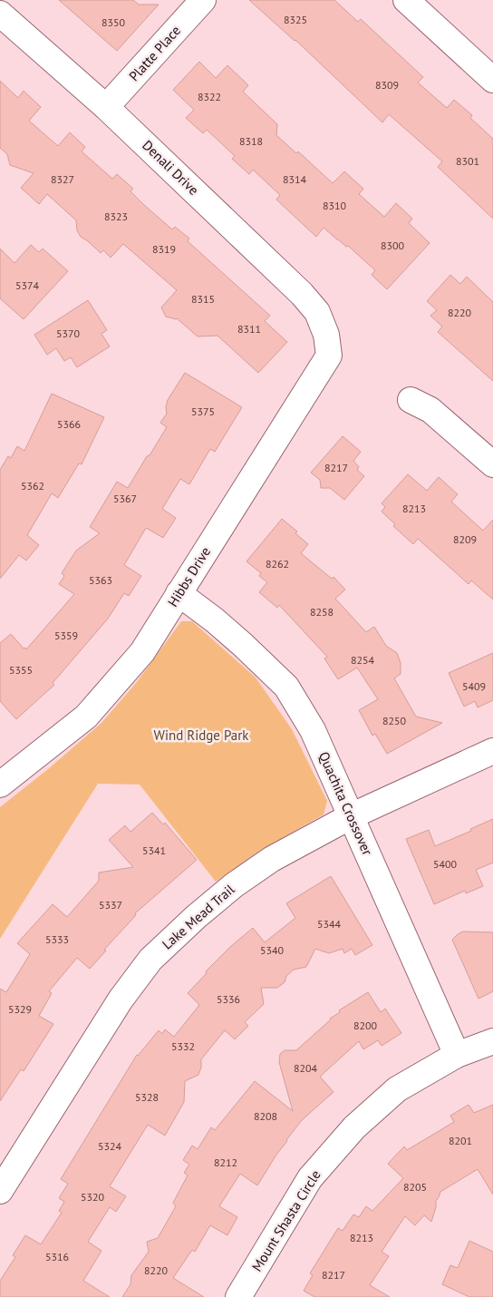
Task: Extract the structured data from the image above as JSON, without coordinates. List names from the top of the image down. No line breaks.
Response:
{"streets":{"street":["Platte Place","Denali Drive","Hibbs Drive","Quachita Crossover","Lake Mead Trail","Mount Shasta Circle"]},"crossings":[["Platte Place","Denali Drive"],["Denali Drive","Hibbs Drive"],["Hibbs Drive","Quachita Crossover"],["Quachita Crossover","Lake Mead Trail"],["Quachita Crossover","Mount Shasta Circle"]],"parks":["Wind Ridge Park"],"house_numbers":["8325","8350","8309","8322","8318","8301","8327","8314","8310","8323","8300","8319","5374","8315","8220","8311","5370","5375","5366","8217","5362","5367","8213","8209","8262","5363","8258","5359","8254","5355","5409","8250","5341","5400","5337","5344","5333","5340","5336","5329","8200","5332","8204","5328","8208","8201","5324","8212","8205","5320","8213","5316","8220","8217"]}
